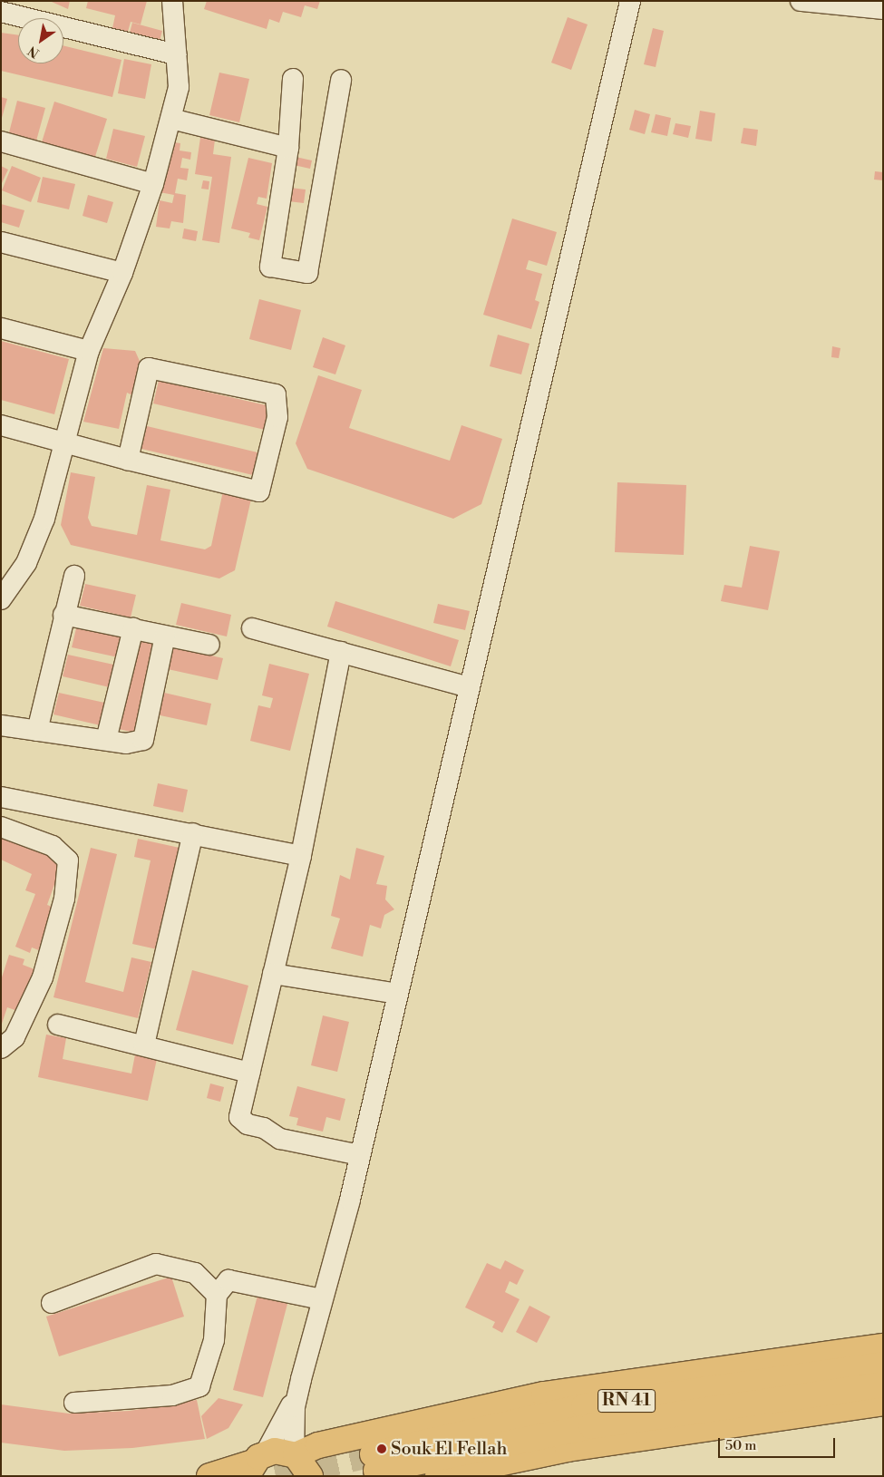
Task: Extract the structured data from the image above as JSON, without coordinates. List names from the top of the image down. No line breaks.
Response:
{"streets":{"main road":["RN 41"]},"places":["Souk El Fellah"],"scale_bar":"50 m","north":"bottom left"}
